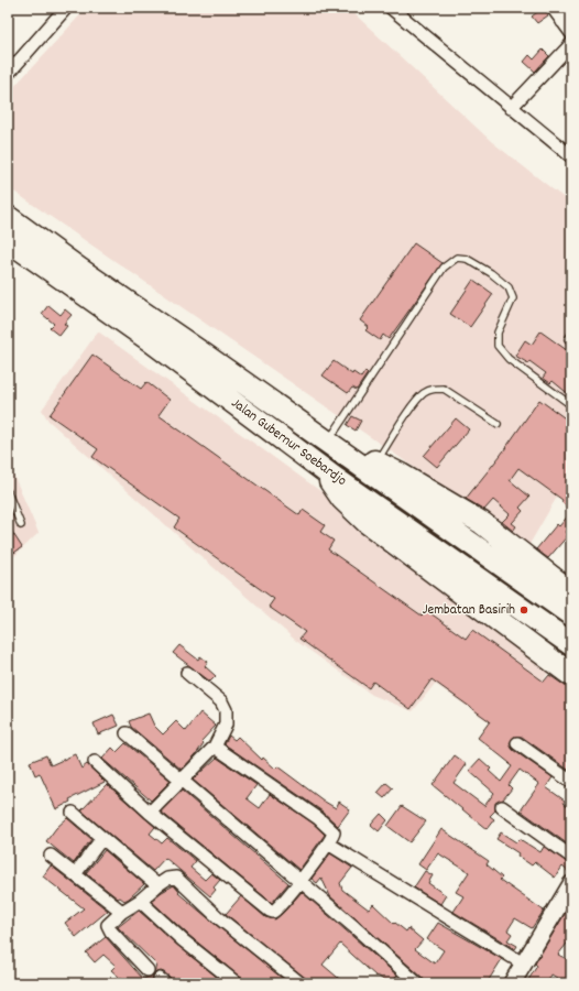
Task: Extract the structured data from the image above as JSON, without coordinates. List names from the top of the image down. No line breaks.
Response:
{"streets":{"highway":["Jalan Gubernur Soebardjo"]},"places":["Jembatan Basirih"]}
